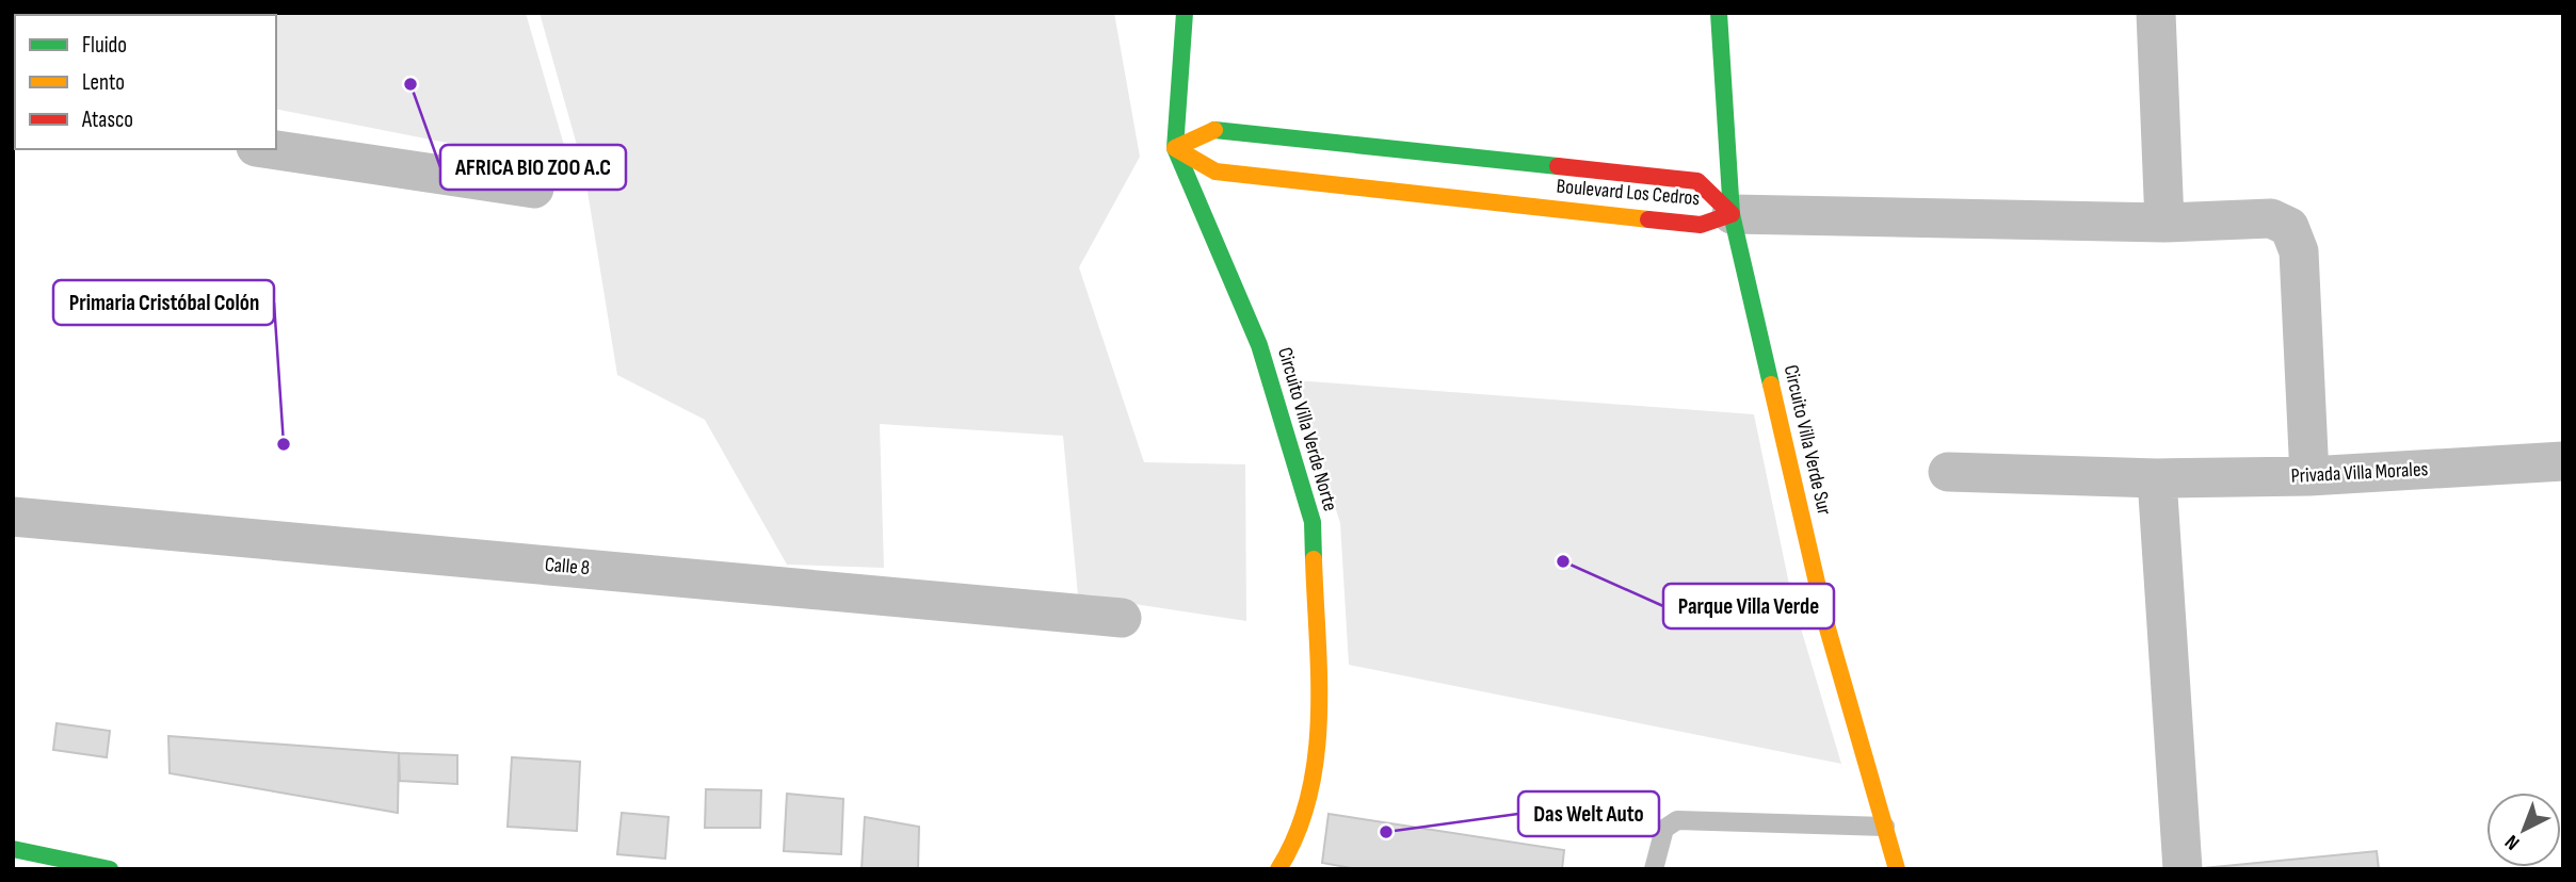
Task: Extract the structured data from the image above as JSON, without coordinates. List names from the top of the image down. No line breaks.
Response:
{"streets":{"street":["Boulevard Los Cedros","Circuito Villa Verde Norte","Circuito Villa Verde Sur","Privada Villa Morales","Calle 8"]},"crossings":[["Boulevard Los Cedros","Circuito Villa Verde Norte"],["Boulevard Los Cedros","Circuito Villa Verde Sur"]],"places":["AFRICA BIO ZOO A.C","Primaria Cristóbal Colón","Parque Villa Verde","Das Welt Auto"],"legend":["Fluido","Lento","Atasco"],"north":"bottom left"}
